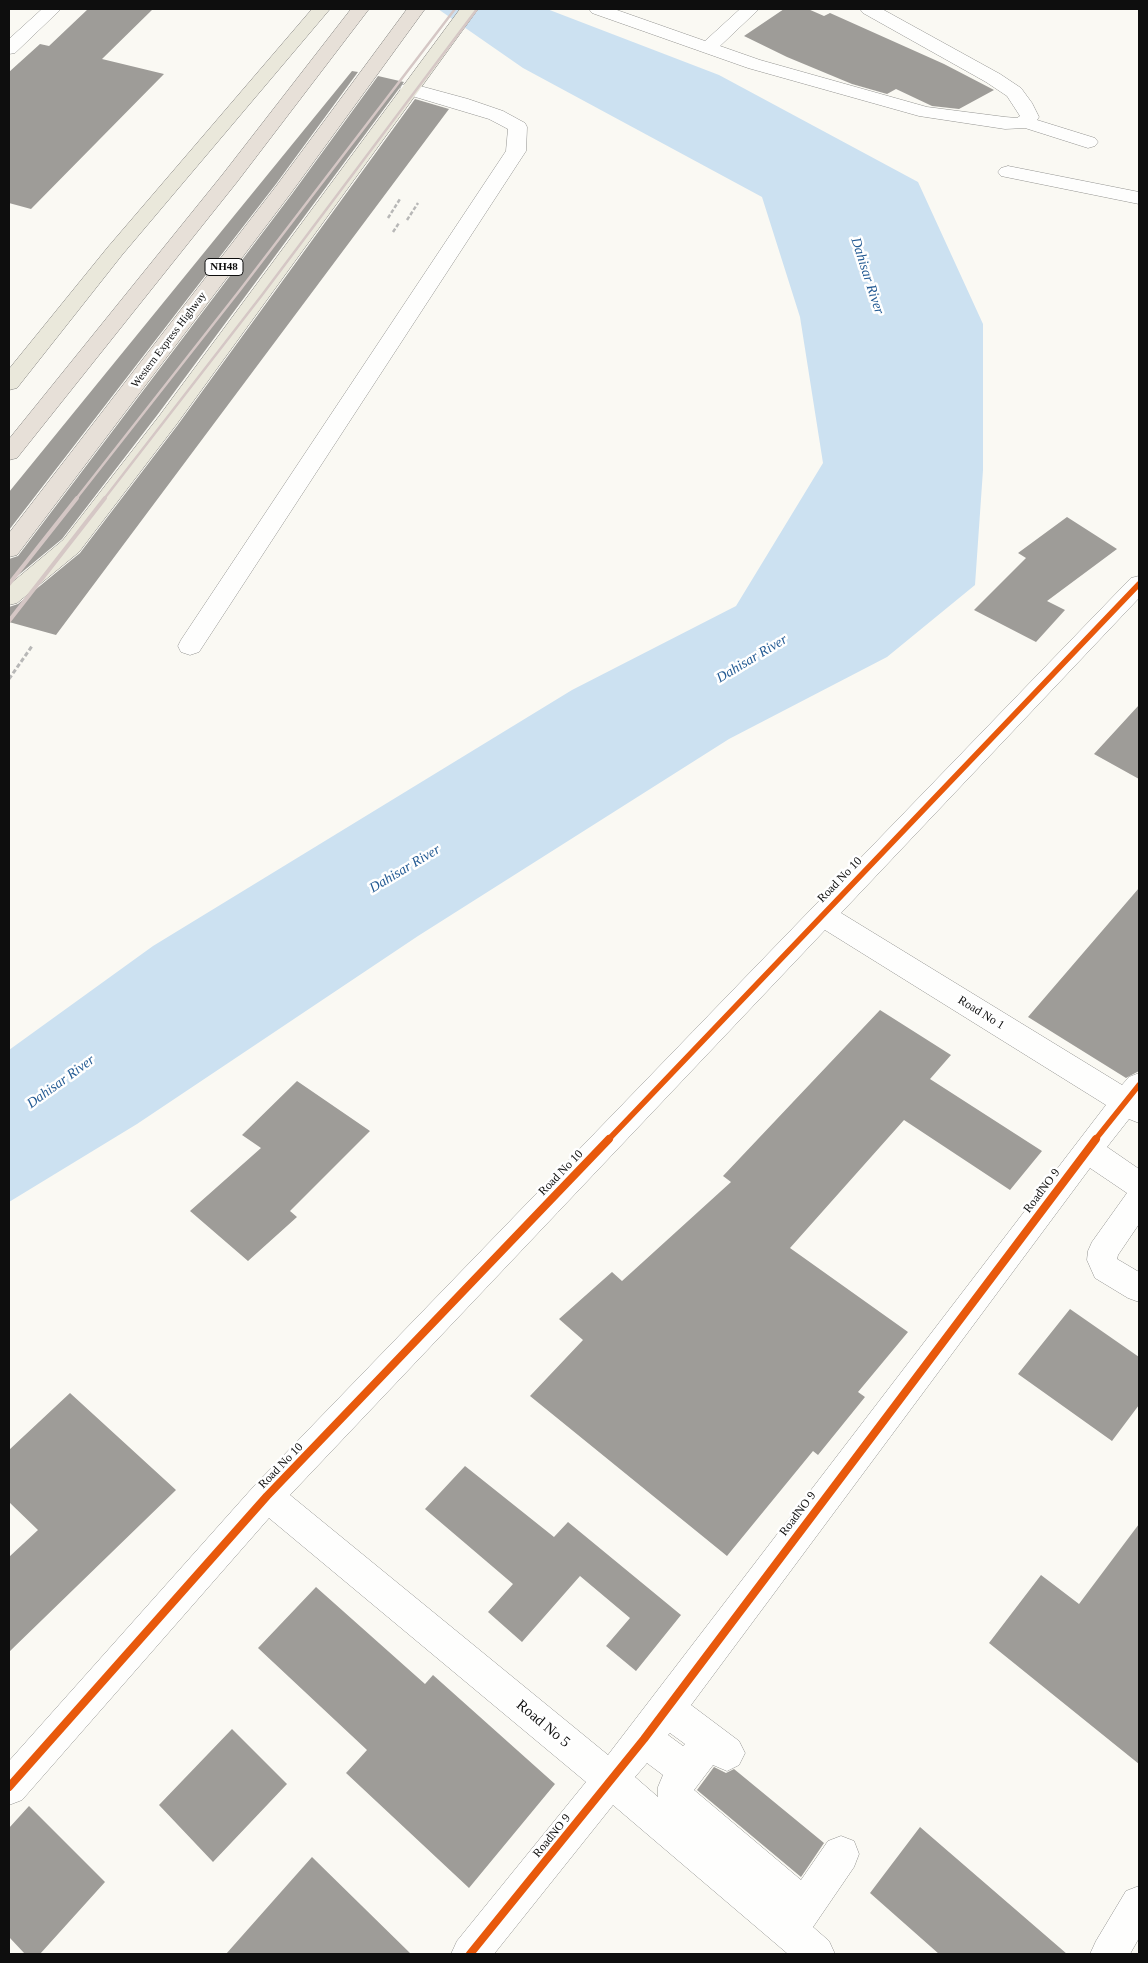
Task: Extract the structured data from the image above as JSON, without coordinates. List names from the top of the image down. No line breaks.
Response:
{"streets":{"highway":["NH48","Western Express Highway"],"street":["Road No 10","Road No 1","RoadNO 9","Road No 5"]},"crossings":[["Road No 10","Road No 1"],["Road No 10","Road No 5"],["Road No 1","RoadNO 9"],["RoadNO 9","Road No 5"]],"water":["Dahisar River"]}
